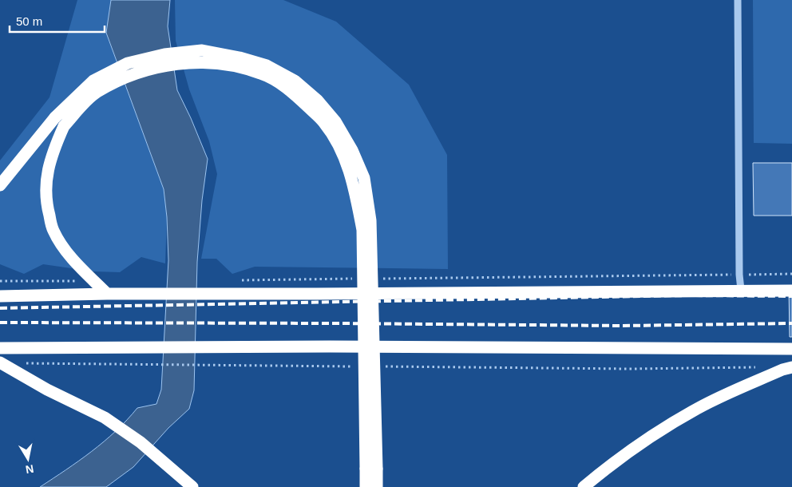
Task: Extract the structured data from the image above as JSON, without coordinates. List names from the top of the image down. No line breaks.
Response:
{"scale_bar":"50 m","north":"bottom"}
